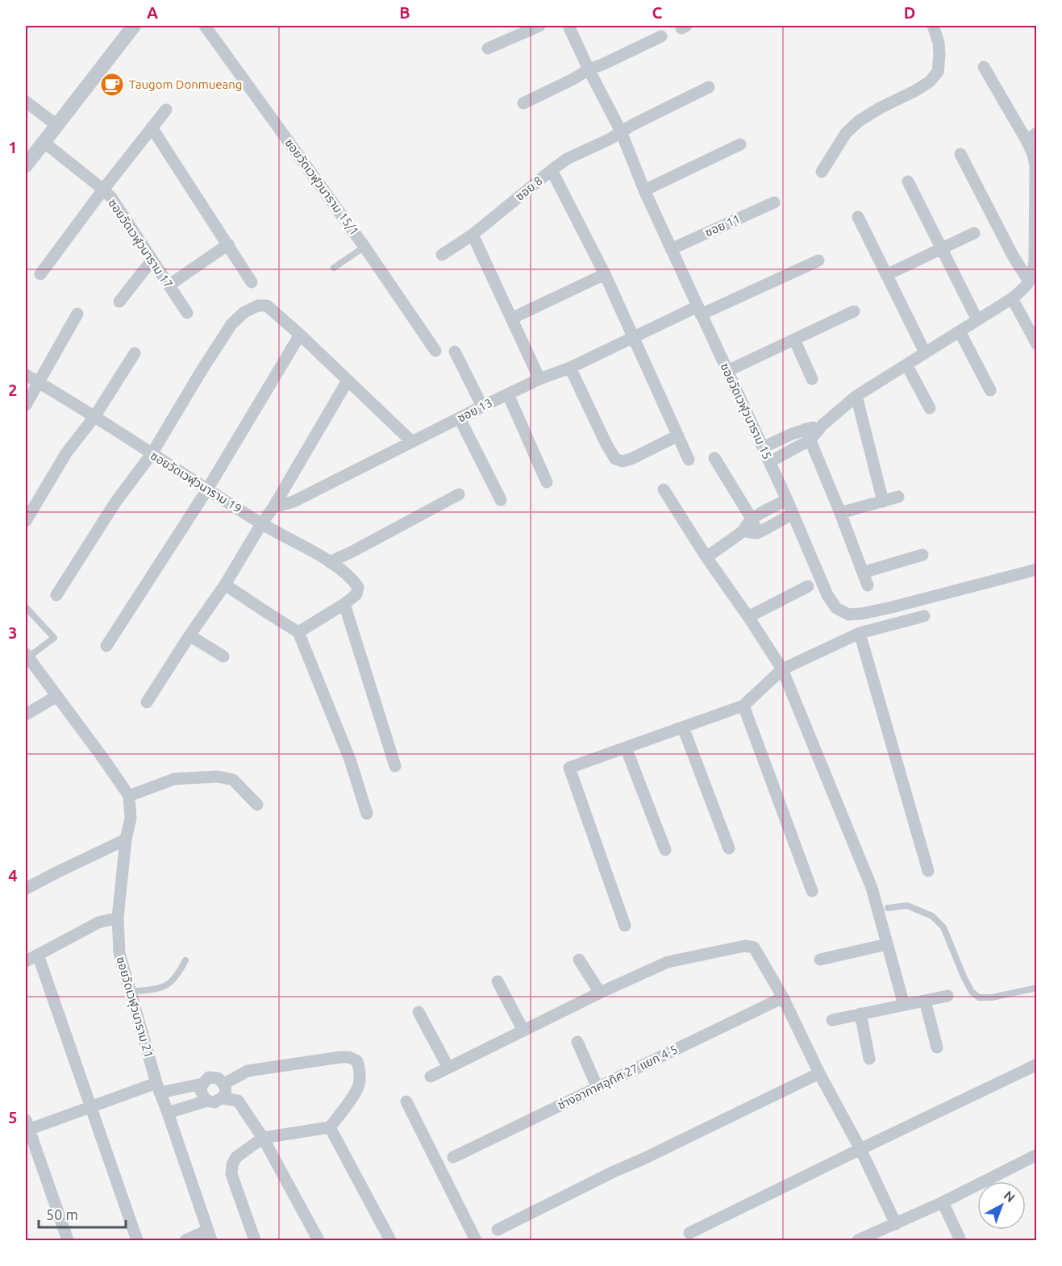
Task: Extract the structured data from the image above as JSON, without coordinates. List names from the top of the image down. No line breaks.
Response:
{"streets":{"street":["ซอยวัดเวฬุวนาราม 15/1","ซอย 8","ซอย 11","ซอยวัดเวฬุวนาราม 17","ซอย 13","ซอยวัดเวฬุวนาราม 15","ซอยวัดเวฬุวนาราม 19","ซอยวัดเวฬุวนาราม 21","ช่างอากาศอุทิศ 27 แยก 4-5"]},"crossings":[["ซอย 8","ซอยวัดเวฬุวนาราม 15"],["ซอย 11","ซอยวัดเวฬุวนาราม 15"],["ซอย 13","ซอยวัดเวฬุวนาราม 15"]],"places":{"cafe":["Taugom Donmueang"]},"scale_bar":"50 m","north":"top right","grid":{"columns":["A","B","C","D"],"rows":["1","2","3","4","5"]}}
